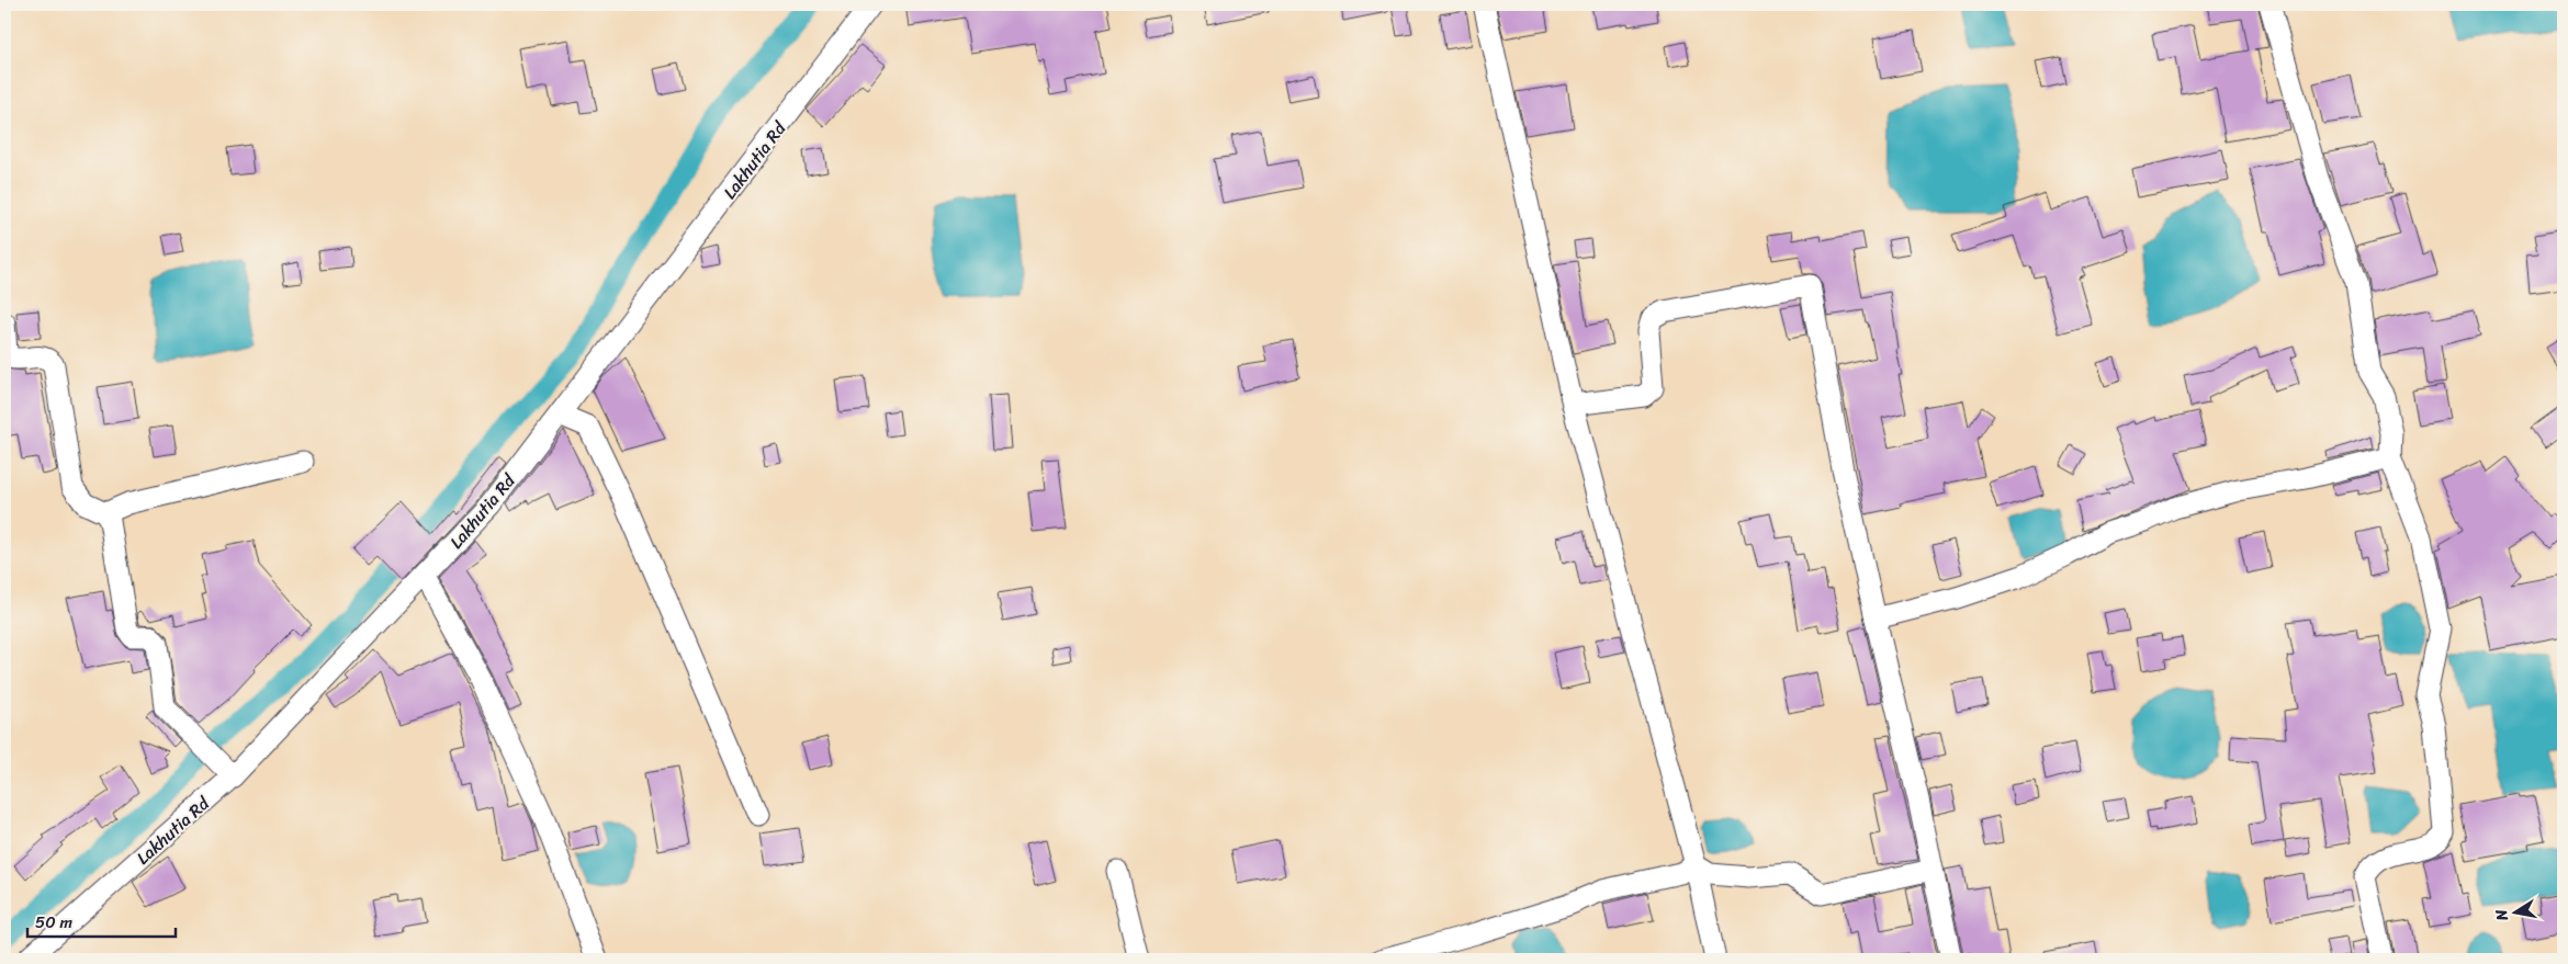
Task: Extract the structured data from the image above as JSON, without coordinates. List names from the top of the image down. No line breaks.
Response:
{"streets":{"street":["Lakhutia Rd"]},"scale_bar":"50 m","north":"left"}
